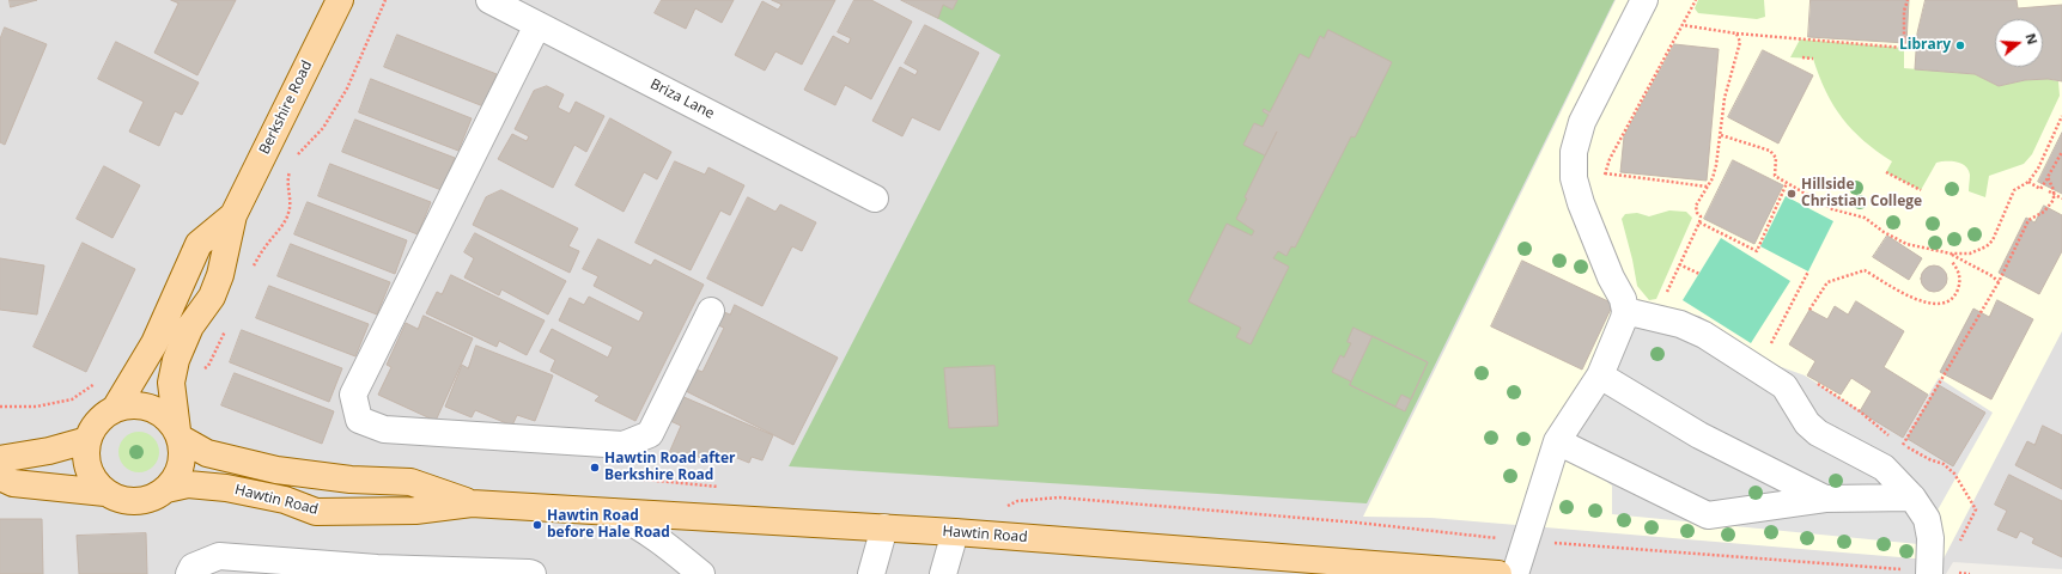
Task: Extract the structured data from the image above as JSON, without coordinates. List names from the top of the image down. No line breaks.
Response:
{"streets":{"main road":["Berkshire Road","Hawtin Road"],"street":["Briza Lane"]},"crossings":[["Berkshire Road","Hawtin Road"]],"places":["Library","Hillside Christian College","Hawtin Road after Berkshire Road","Hawtin Road before Hale Road"],"north":"right"}
